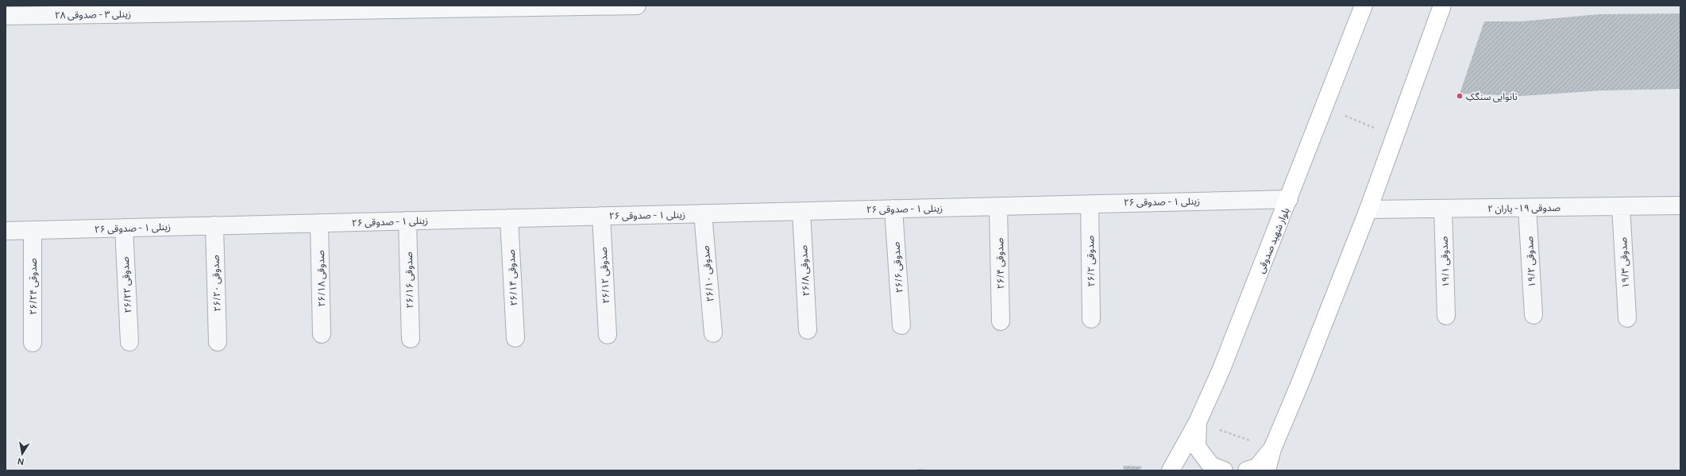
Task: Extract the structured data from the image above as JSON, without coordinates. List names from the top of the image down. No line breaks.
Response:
{"streets":{"main road":["بلوار شهید صدوقی"],"street":["زینلی ۳ - صدوقی ۲۸","زینلی ۱ - صدوقی ۲۶","صدوقی ۱۹- یاران ۲","صدوقی ۲۶/۲","صدوقی ۱۹/۱","صدوقی ۱۹/۲","صدوقی ۱۹/۳","صدوقی ۲۶/۴","صدوقی ۲۶/۶","صدوقی ۲۶/۸","صدوقی ۲۶/۱۰","صدوقی ۲۶/۱۲","صدوقی ۲۶/۱۴","صدوقی ۲۶/۱۸","صدوقی ۲۶/۱۶","صدوقی ۲۶/۲۰","صدوقی ۲۶/۲۲","صدوقی ۲۶/۲۴"]},"crossings":[["زینلی ۱ - صدوقی ۲۶","بلوار شهید صدوقی"],["زینلی ۱ - صدوقی ۲۶","صدوقی ۲۶/۲"],["زینلی ۱ - صدوقی ۲۶","صدوقی ۲۶/۴"],["زینلی ۱ - صدوقی ۲۶","صدوقی ۲۶/۶"],["زینلی ۱ - صدوقی ۲۶","صدوقی ۲۶/۸"],["زینلی ۱ - صدوقی ۲۶","صدوقی ۲۶/۱۰"],["زینلی ۱ - صدوقی ۲۶","صدوقی ۲۶/۱۲"],["زینلی ۱ - صدوقی ۲۶","صدوقی ۲۶/۱۴"],["زینلی ۱ - صدوقی ۲۶","صدوقی ۲۶/۱۸"],["زینلی ۱ - صدوقی ۲۶","صدوقی ۲۶/۱۶"],["زینلی ۱ - صدوقی ۲۶","صدوقی ۲۶/۲۰"],["زینلی ۱ - صدوقی ۲۶","صدوقی ۲۶/۲۲"],["زینلی ۱ - صدوقی ۲۶","صدوقی ۲۶/۲۴"],["صدوقی ۱۹- یاران ۲","صدوقی ۱۹/۱"],["صدوقی ۱۹- یاران ۲","صدوقی ۱۹/۲"],["صدوقی ۱۹- یاران ۲","صدوقی ۱۹/۳"]],"places":["نانوایی سنگکِ"],"north":"bottom"}
